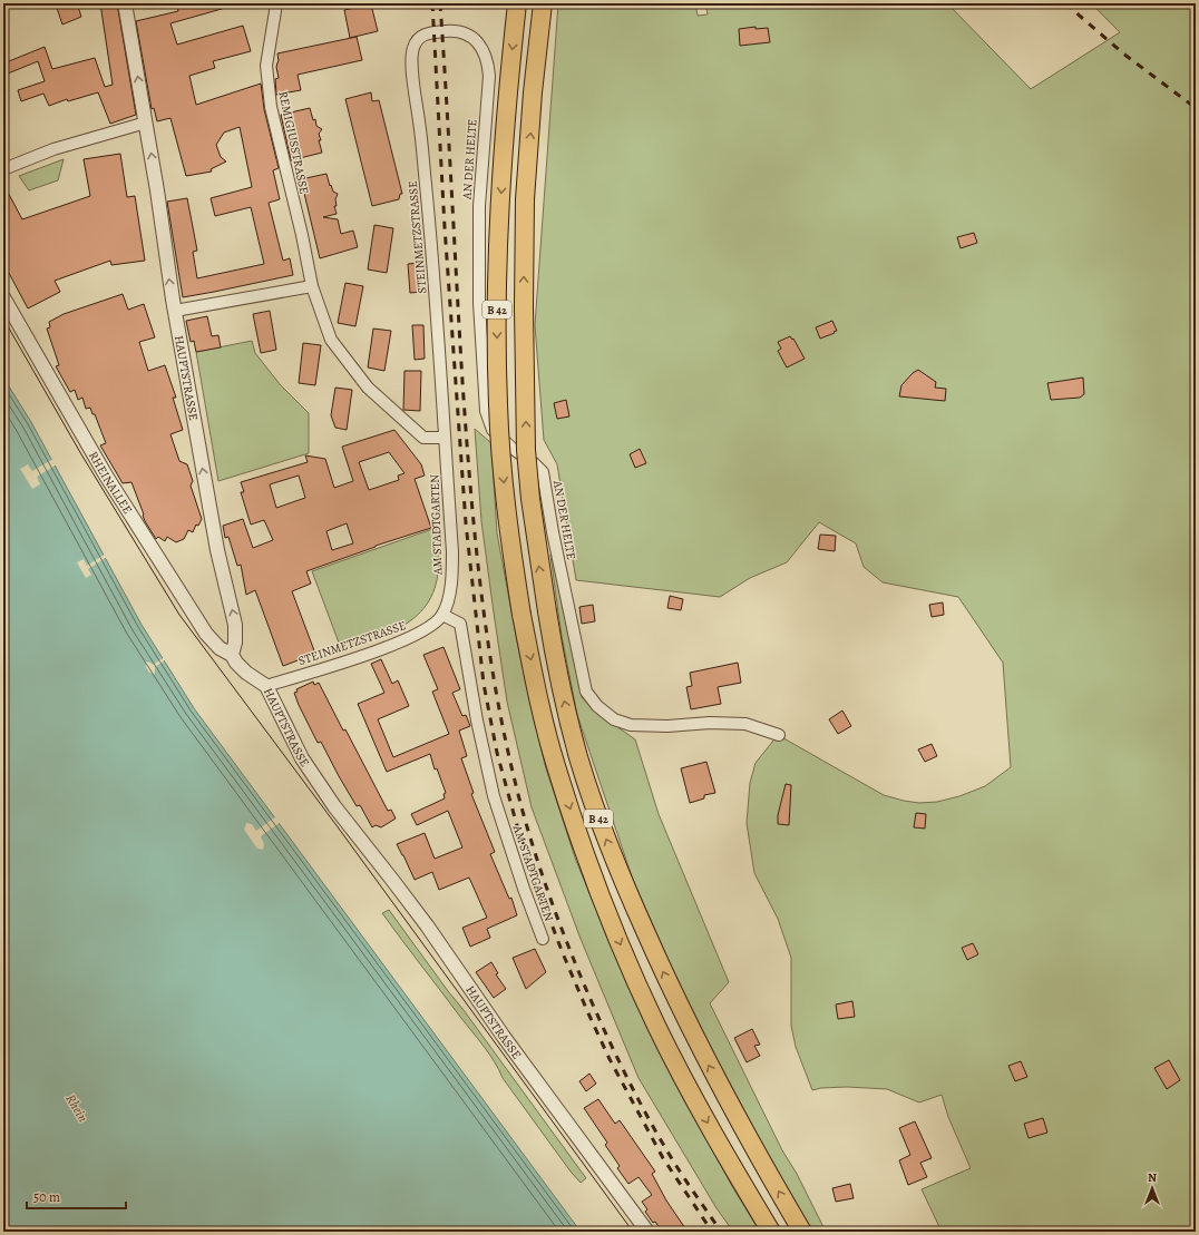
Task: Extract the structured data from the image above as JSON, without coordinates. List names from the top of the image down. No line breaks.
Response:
{"streets":{"highway":["B 42"],"street":["REMIGIUSSTRASSE","AN DER HELTE","STEINMETZSTRASSE","HAUPTSTRASSE","RHEINALLEE","AM STADTGARTEN"]},"crossings":[["AN DER HELTE","STEINMETZSTRASSE"],["STEINMETZSTRASSE","HAUPTSTRASSE"],["STEINMETZSTRASSE","AM STADTGARTEN"],["HAUPTSTRASSE","RHEINALLEE"]],"one_way":["HAUPTSTRASSE"],"water":["Rhein"],"scale_bar":"50 m","north":"top"}
